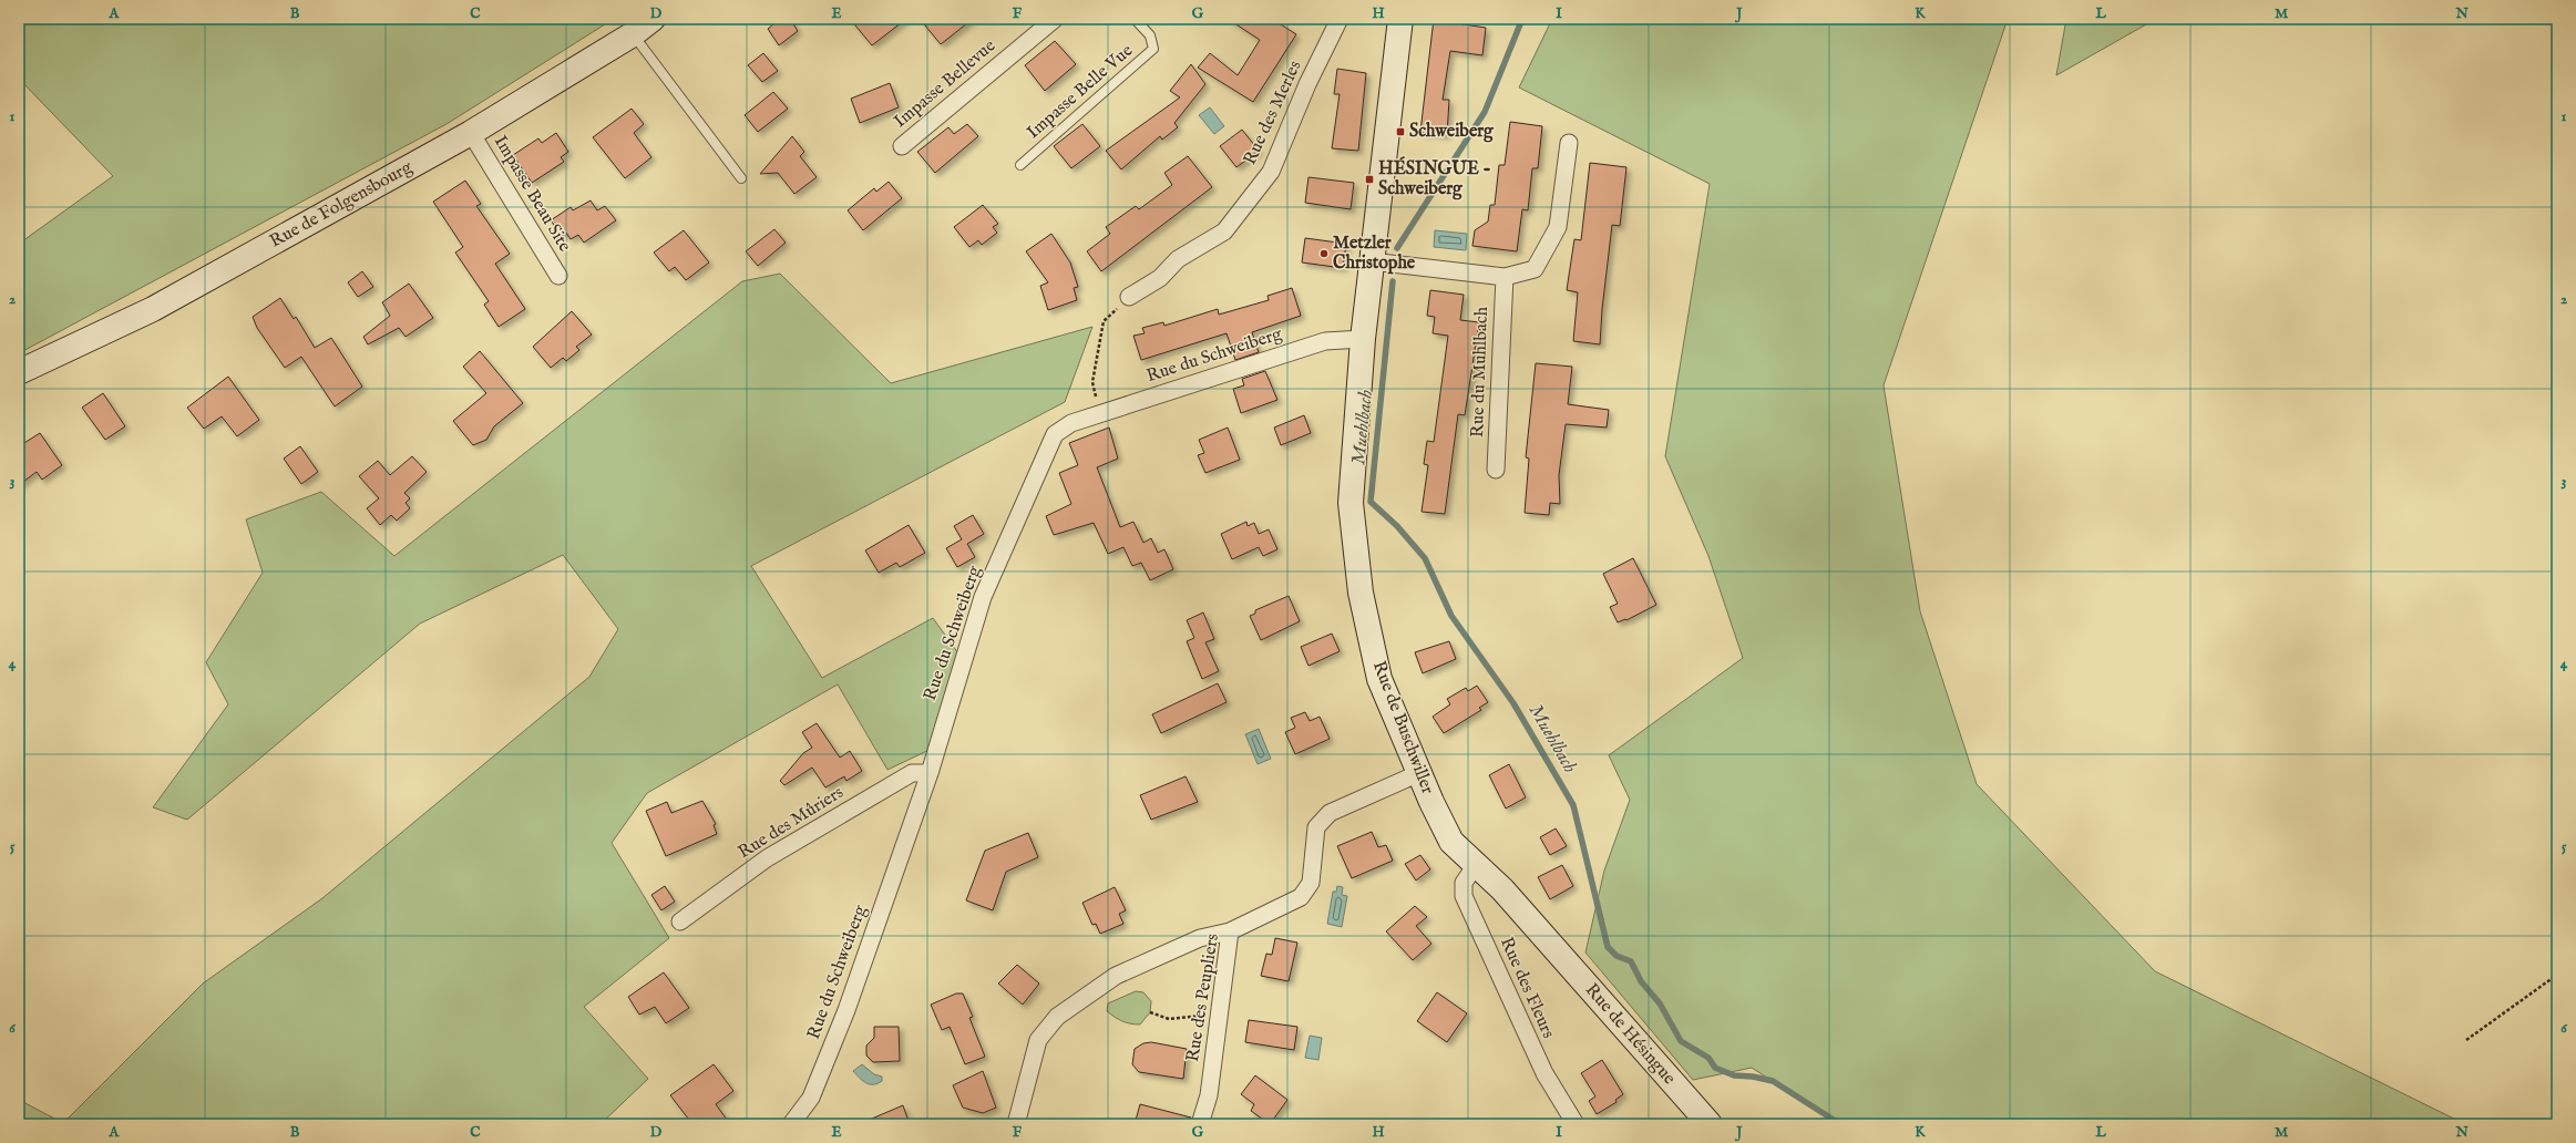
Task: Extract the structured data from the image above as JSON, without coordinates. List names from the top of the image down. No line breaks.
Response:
{"streets":{"street":["Impasse Bellevue","Rue des Merles","Impasse Beau Site","Rue de Folgensbourg","Rue du Schweiberg","Rue du Muhlbach","Rue de Buschwiller","Rue des Mûriers","Rue des Fleurs","Rue des Peupliers","Rue de Hésingue"],"lane":["Impasse Belle Vue"]},"crossings":[["Impasse Beau Site","Rue de Folgensbourg"],["Rue du Schweiberg","Rue de Buschwiller"],["Rue du Schweiberg","Rue des Mûriers"],["Rue de Buschwiller","Rue des Fleurs"],["Rue de Buschwiller","Rue des Peupliers"],["Rue de Buschwiller","Rue de Hésingue"]],"water":["Muehlbach"],"places":{"transit":["Schweiberg","HÉSINGUE - Schweiberg"],"other":["Metzler Christophe"]},"grid":{"columns":["A","B","C","D","E","F","G","H","I","J","K","L","M","N"],"rows":["1","2","3","4","5","6"]}}
